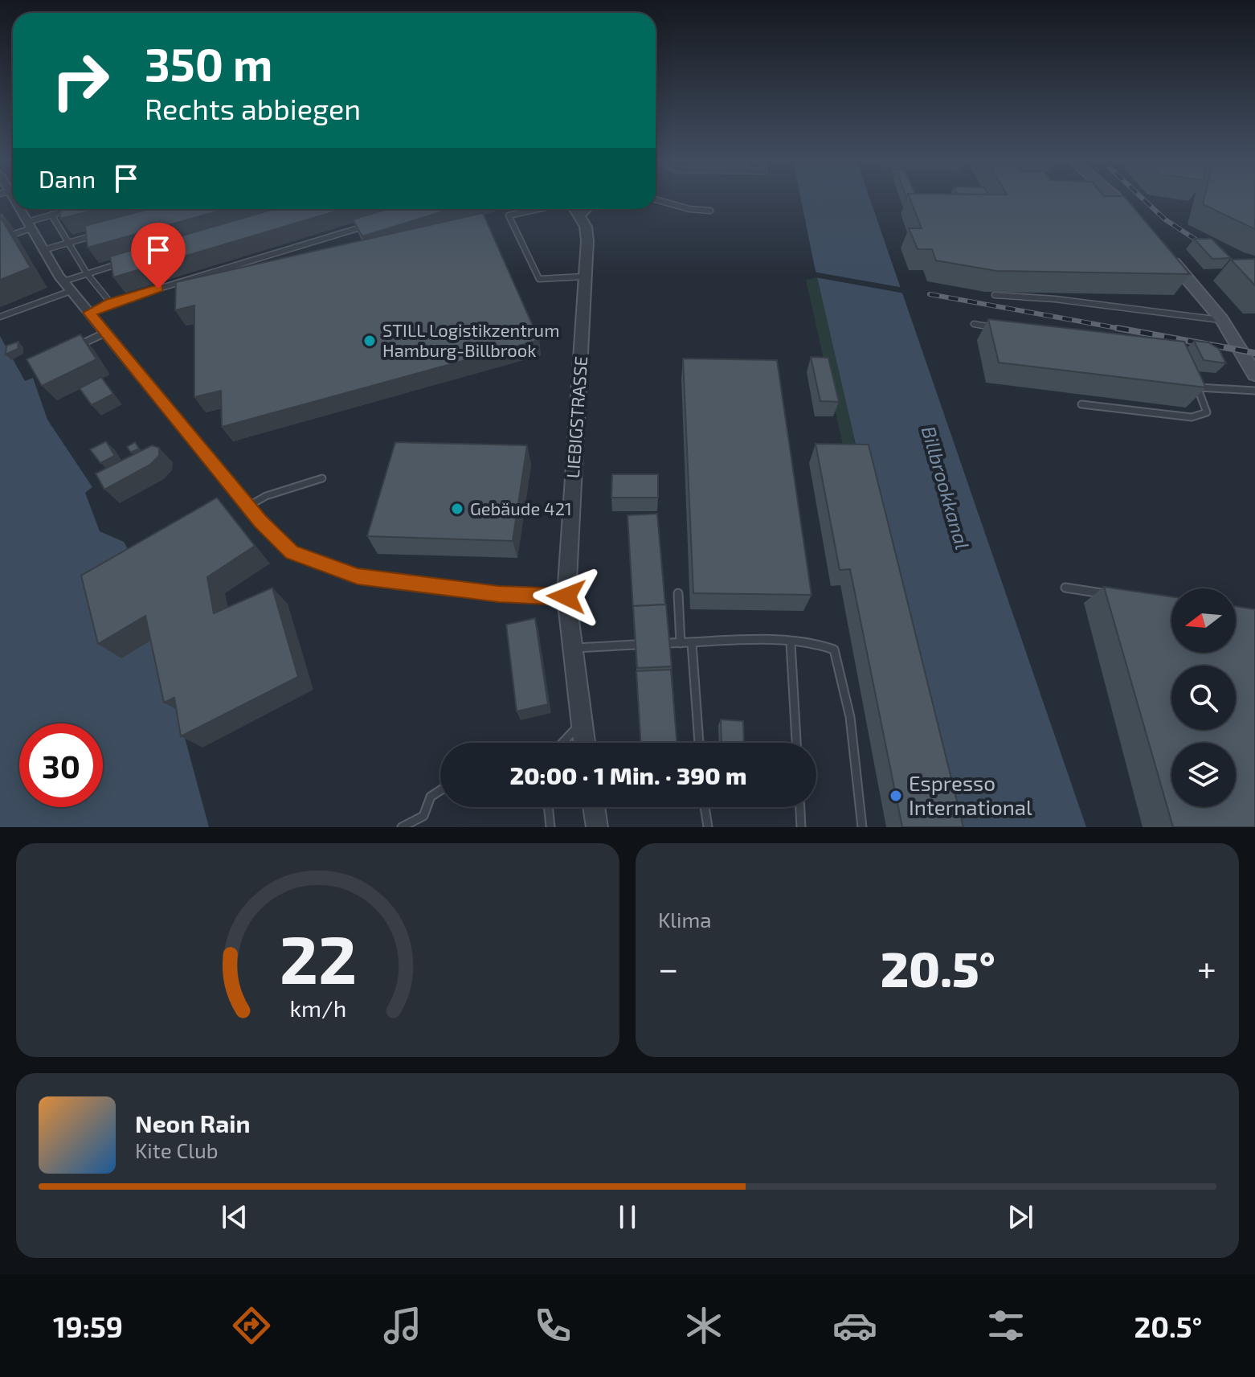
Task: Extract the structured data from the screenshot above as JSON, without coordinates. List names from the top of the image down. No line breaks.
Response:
{"streets":{"street":["LIEBIGSTRASSE"]},"water":["Billbrookkanal"],"places":["STILL Logistikzentrum Hamburg-Billbrook","Gebäude 421","Espresso International"],"north":"left","page":{"turn":["350 m","Rechts abbiegen"],"then":"Dann","limit":"30","trip":"20:00 · 1 Min. · 390 m","tile":"Klima","heat":["−","20.5°","+"],"song":["Neon Rain","Kite Club"],"tabs":["19:59","20.5°"],"gauge":["22","km/h"]}}
